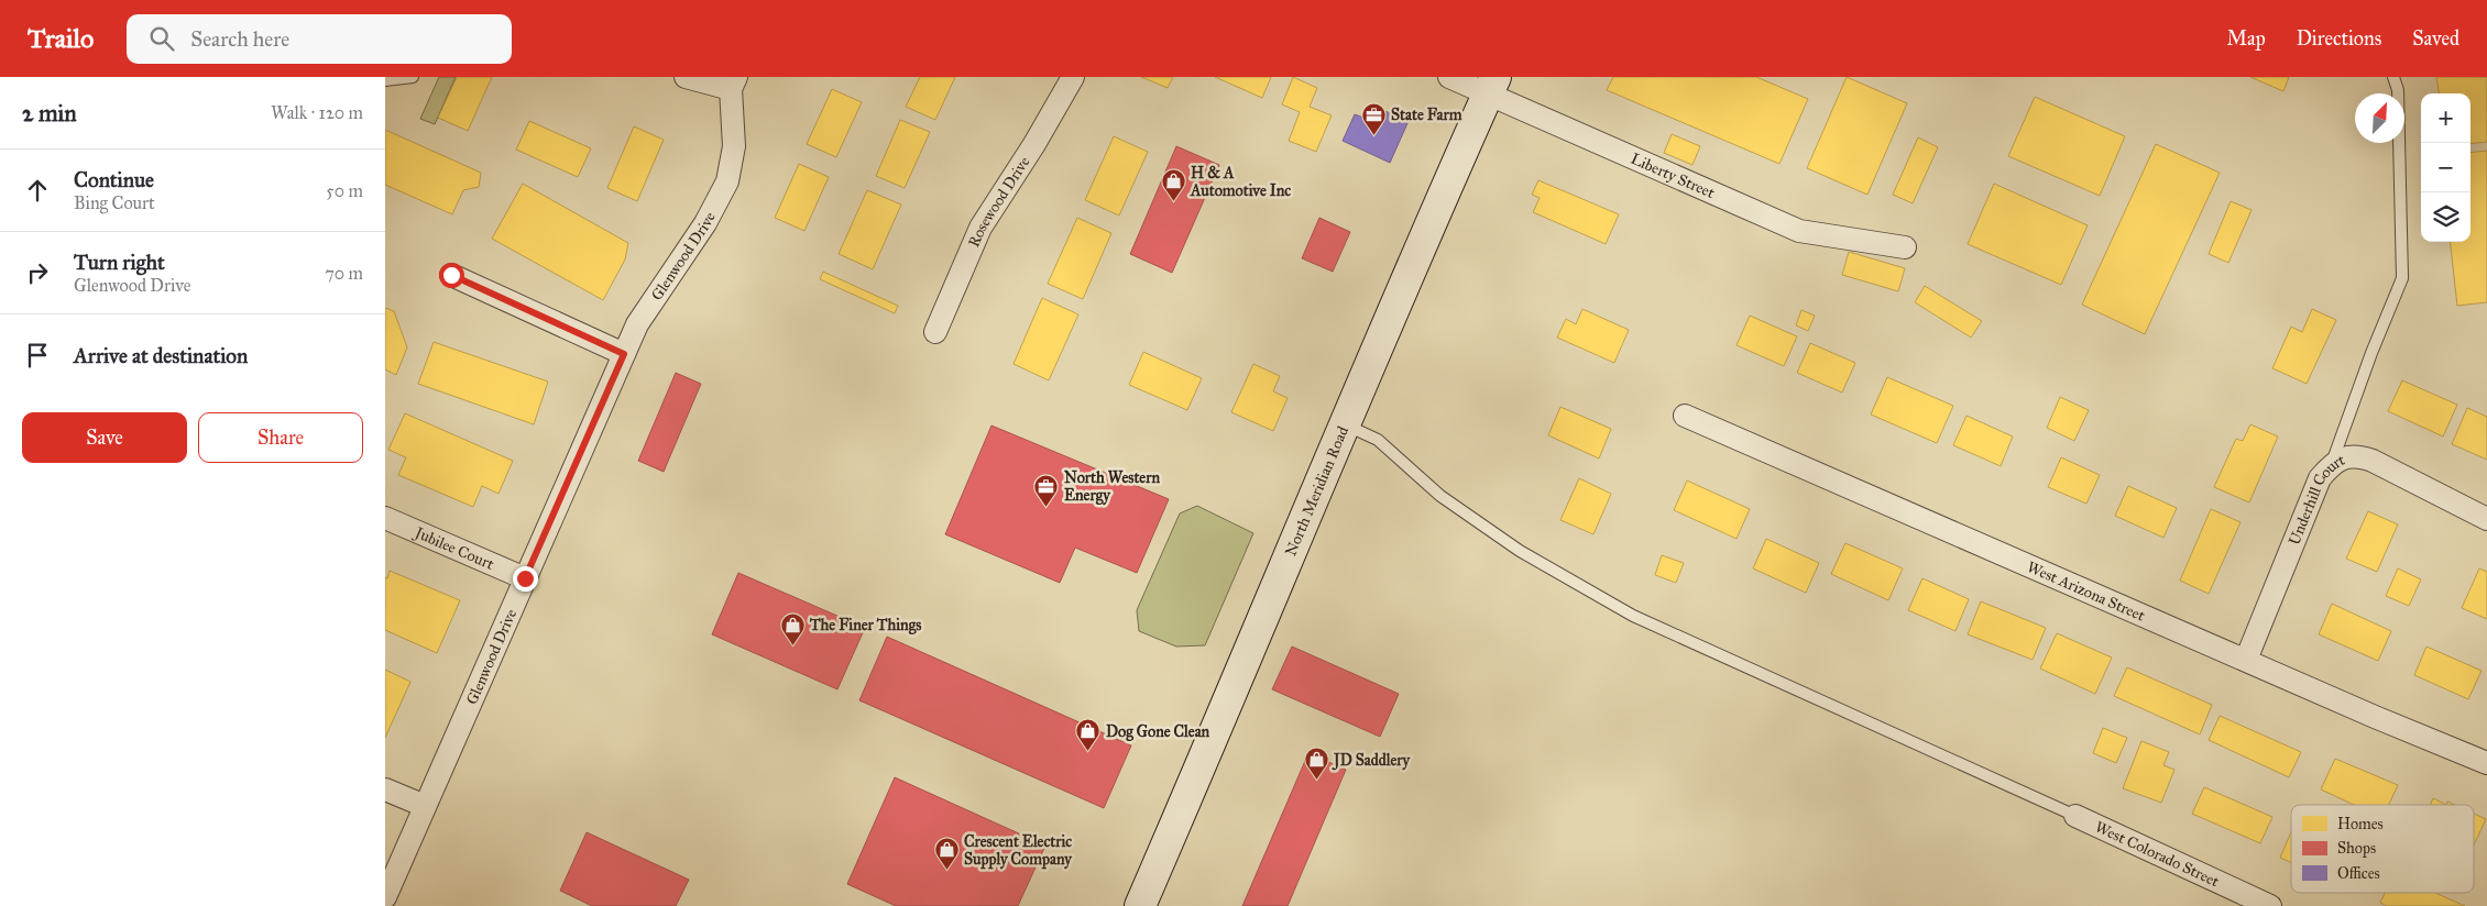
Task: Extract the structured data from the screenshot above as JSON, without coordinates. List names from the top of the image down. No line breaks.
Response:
{"streets":{"main road":["North Meridian Road"],"street":["Liberty Street","Rosewood Drive","Glenwood Drive","Underhill Court","Jubilee Court","West Arizona Street","West Colorado Street"]},"crossings":[["Liberty Street","North Meridian Road"],["Glenwood Drive","Jubilee Court"],["Underhill Court","West Arizona Street"]],"places":{"office":["State Farm","North Western Energy"],"shop":["H & A Automotive Inc","The Finer Things","Dog Gone Clean","JD Saddlery","Crescent Electric Supply Company"]},"legend":["Homes","Shops","Offices"],"north":"top right","page":{"header":"Trailo","search":"Search here","nav":["Map","Directions","Saved"],"heading":["2 min","Walk · 120 m"],"map_buttons":["+","−"],"list":[["Continue","Bing Court","50 m"],["Turn right","Glenwood Drive","70 m"],"Arrive at destination"],"buttons":["Save","Share"]}}
